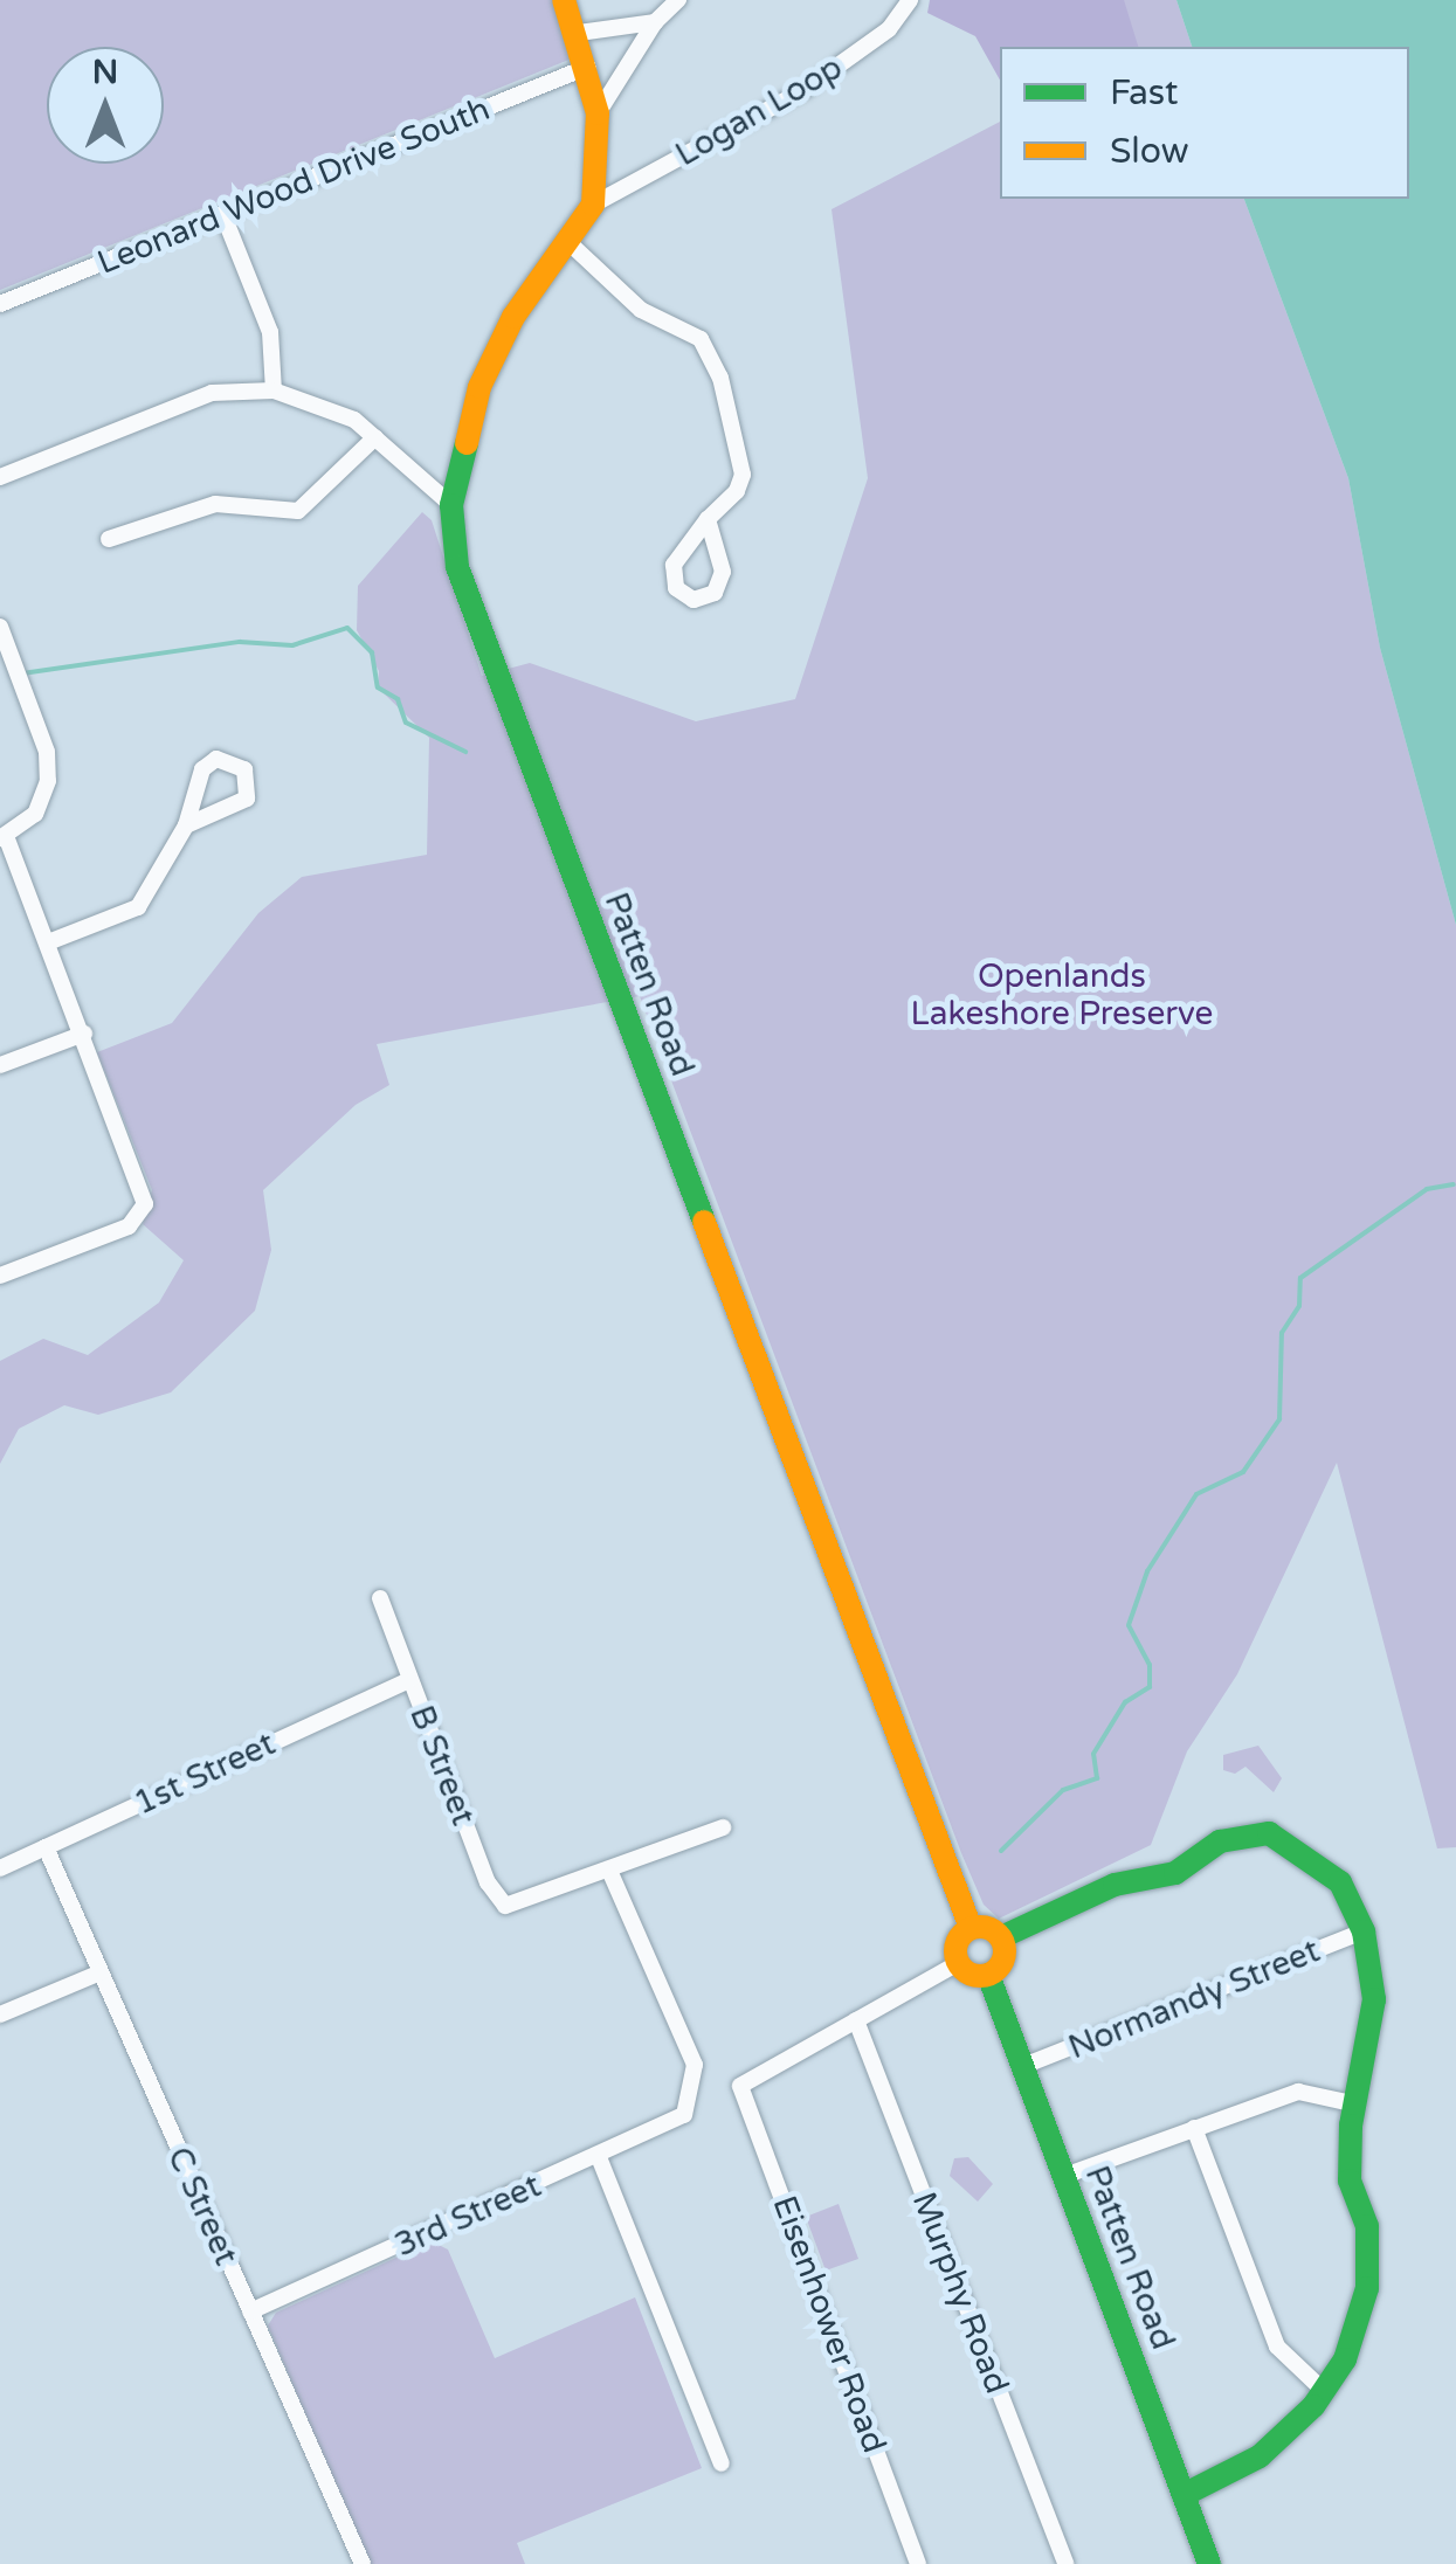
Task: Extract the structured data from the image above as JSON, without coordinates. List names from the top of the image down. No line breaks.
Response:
{"streets":{"street":["Logan Loop","Leonard Wood Drive South","Patten Road","B Street","1st Street","Normandy Street","C Street","3rd Street","Murphy Road","Eisenhower Road"]},"crossings":[["Logan Loop","Patten Road"],["Leonard Wood Drive South","Patten Road"],["Patten Road","Normandy Street"],["B Street","1st Street"],["B Street","3rd Street"],["1st Street","C Street"],["C Street","3rd Street"],["Murphy Road","Eisenhower Road"]],"parks":["Openlands Lakeshore Preserve"],"legend":["Fast","Slow"],"north":"top"}
